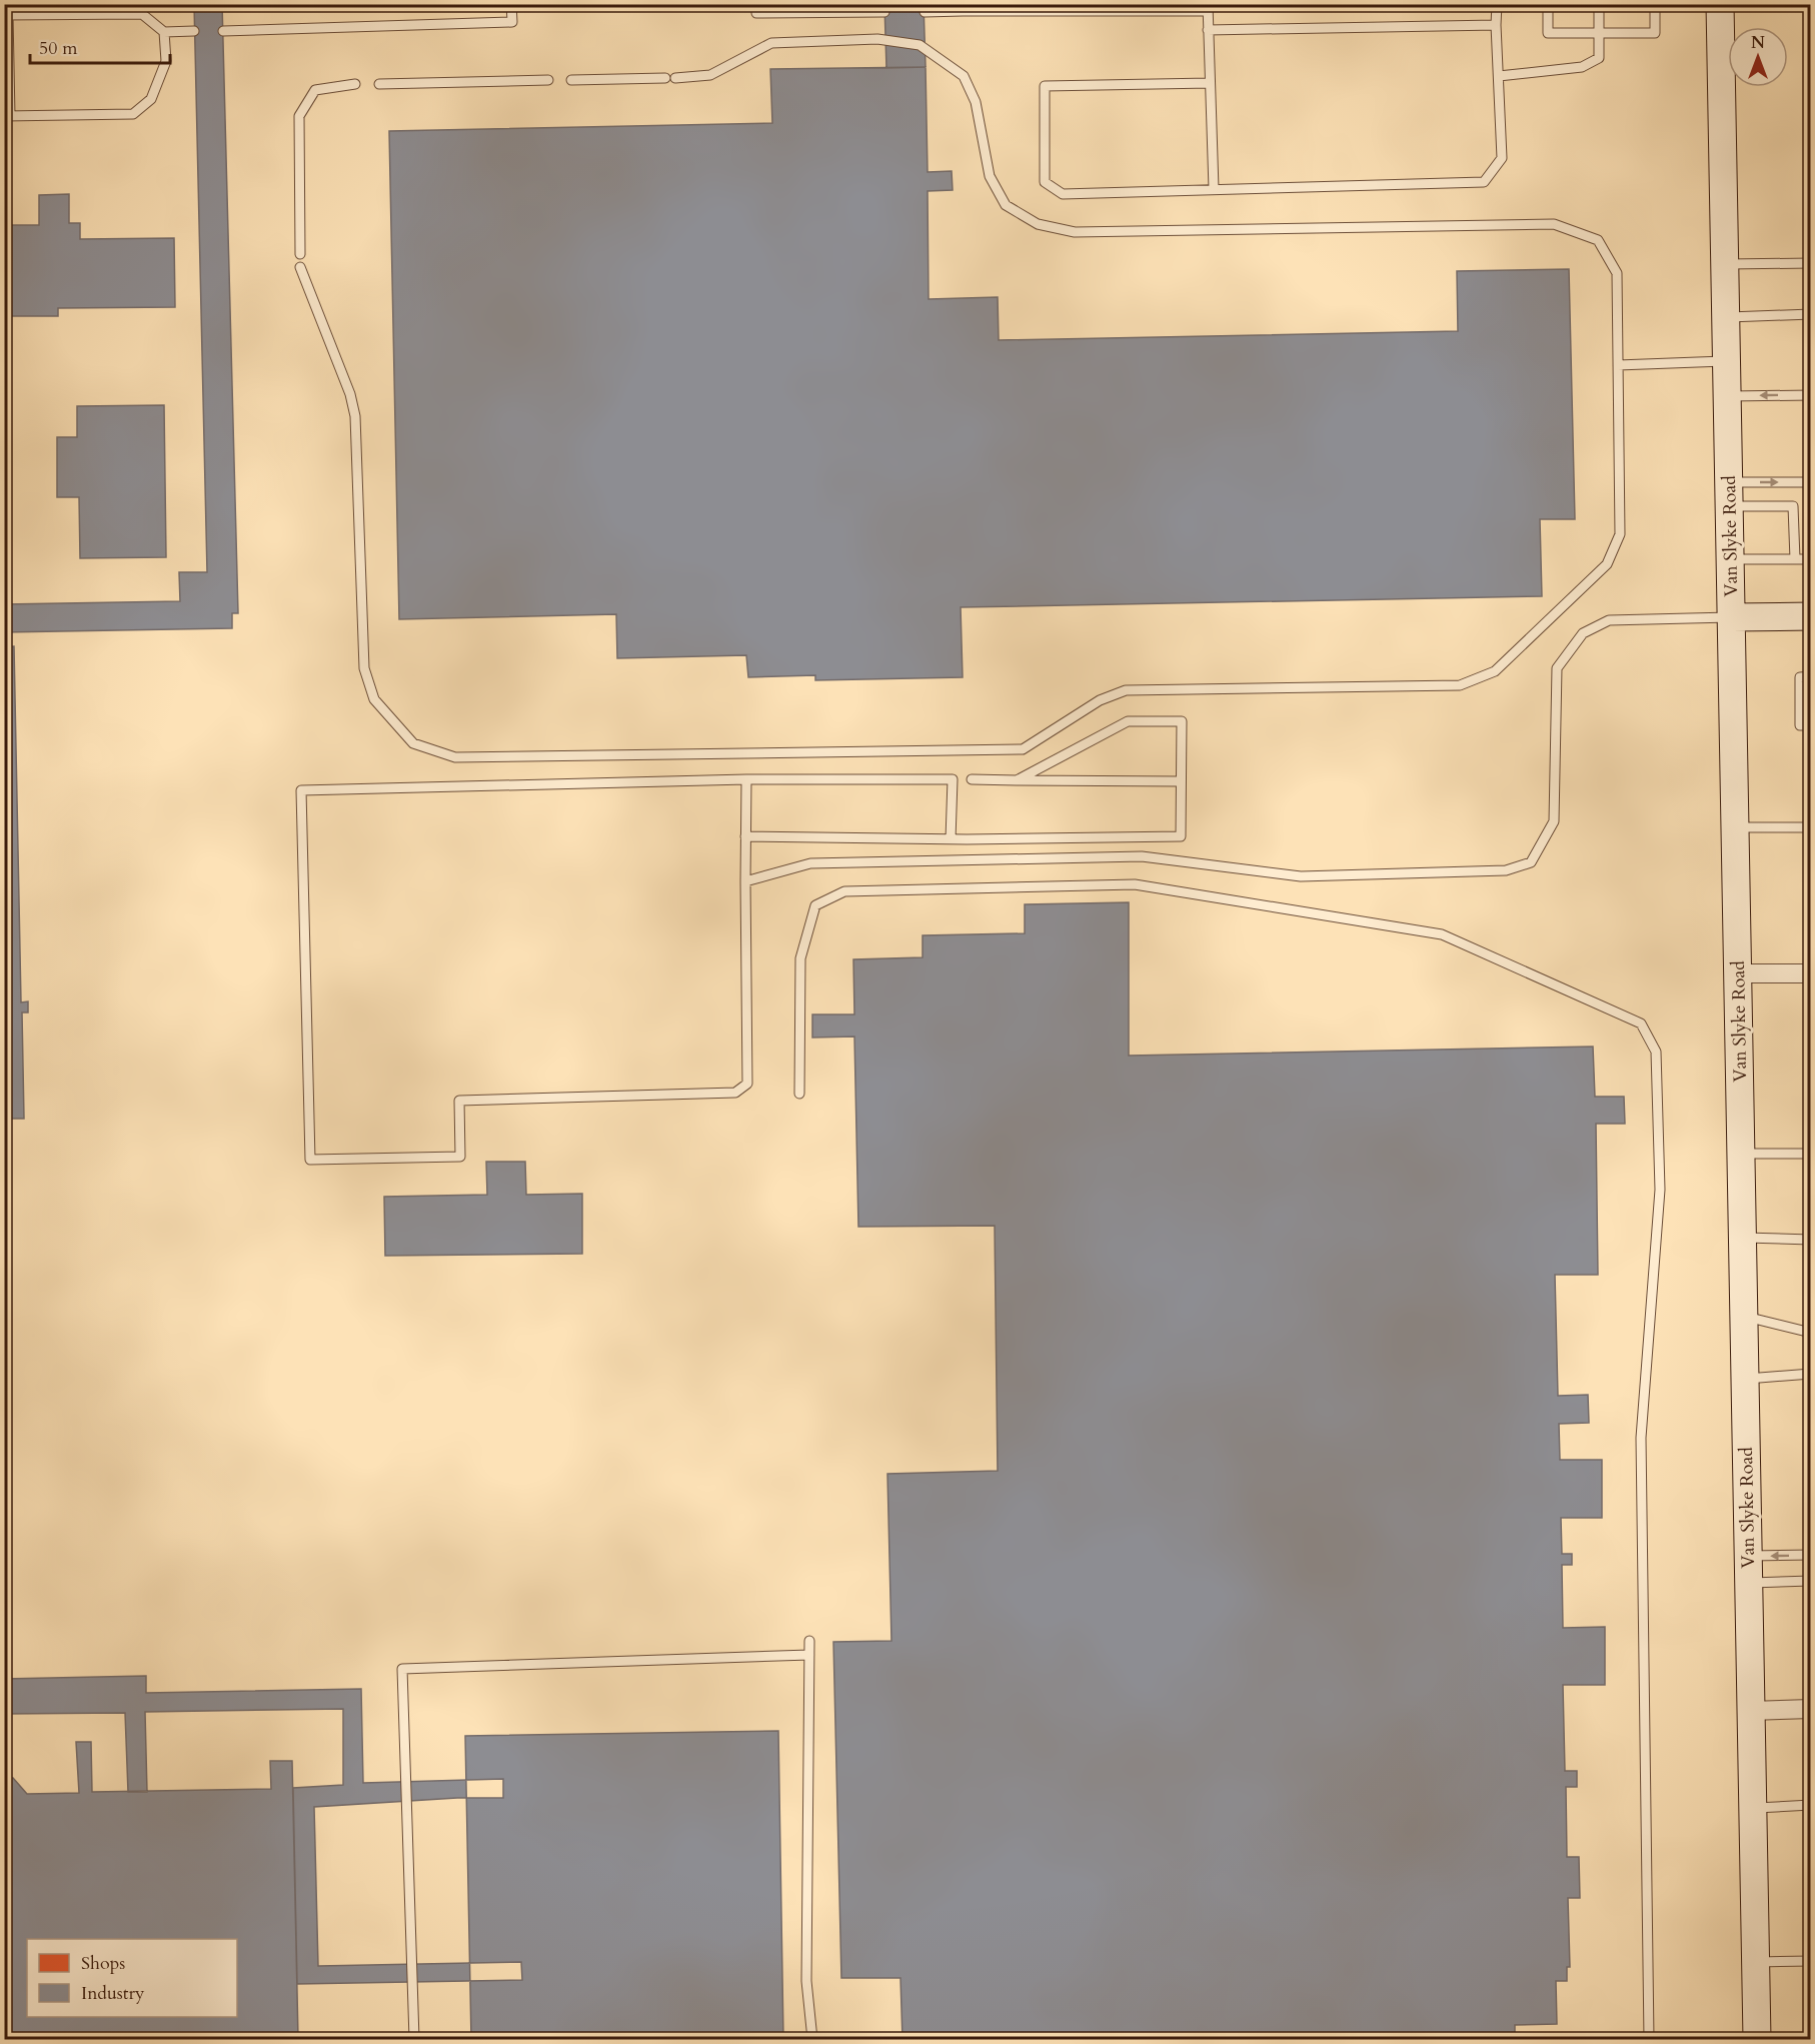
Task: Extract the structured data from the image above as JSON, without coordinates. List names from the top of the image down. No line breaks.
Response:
{"streets":{"street":["Van Slyke Road"]},"legend":["Shops","Industry"],"scale_bar":"50 m","north":"top"}
